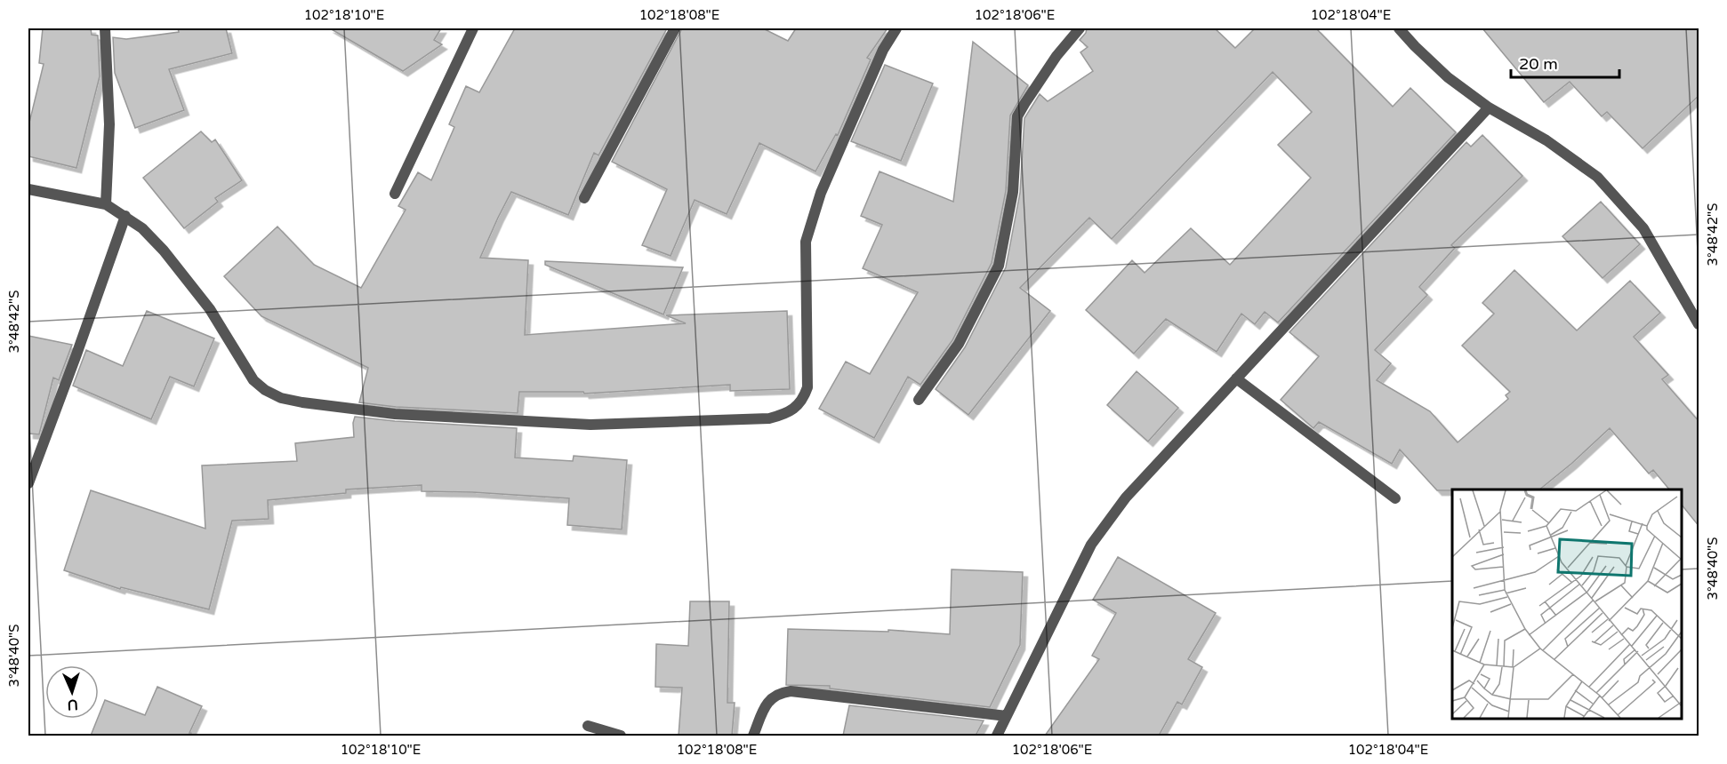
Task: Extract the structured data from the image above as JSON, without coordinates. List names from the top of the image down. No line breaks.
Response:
{"scale_bar":"20 m","north":"bottom","coordinates":["102°18'10\"E","102°18'08\"E","102°18'06\"E","102°18'04\"E","3°48'42\"S","3°48'40\"S"]}
